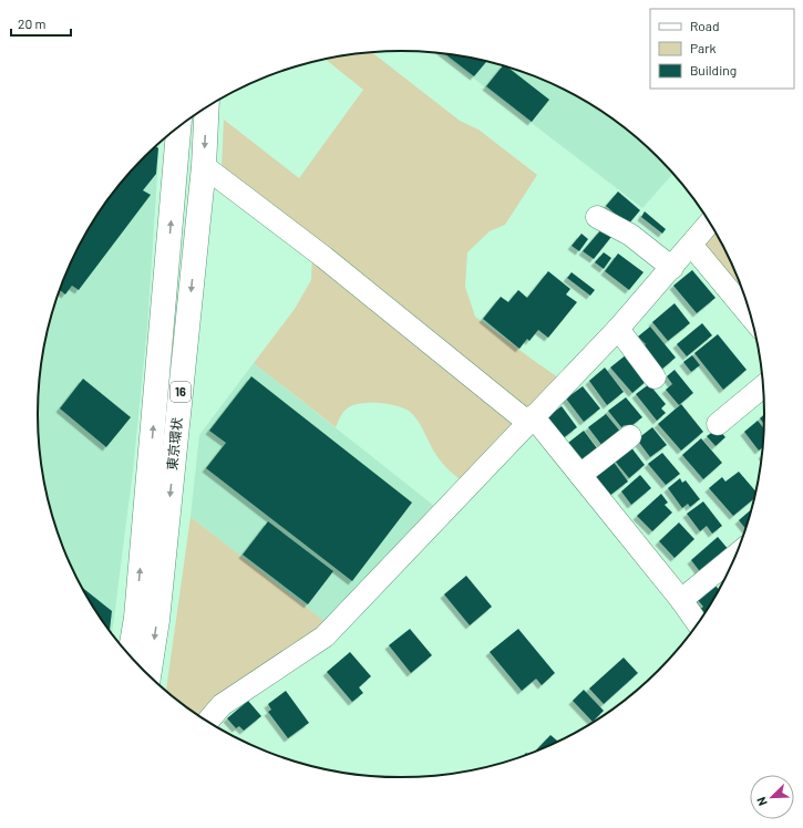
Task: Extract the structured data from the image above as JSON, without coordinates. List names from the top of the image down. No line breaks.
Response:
{"streets":{"highway":["16","東京環状"]},"legend":["Road","Park","Building"],"scale_bar":"20 m","north":"bottom left"}
